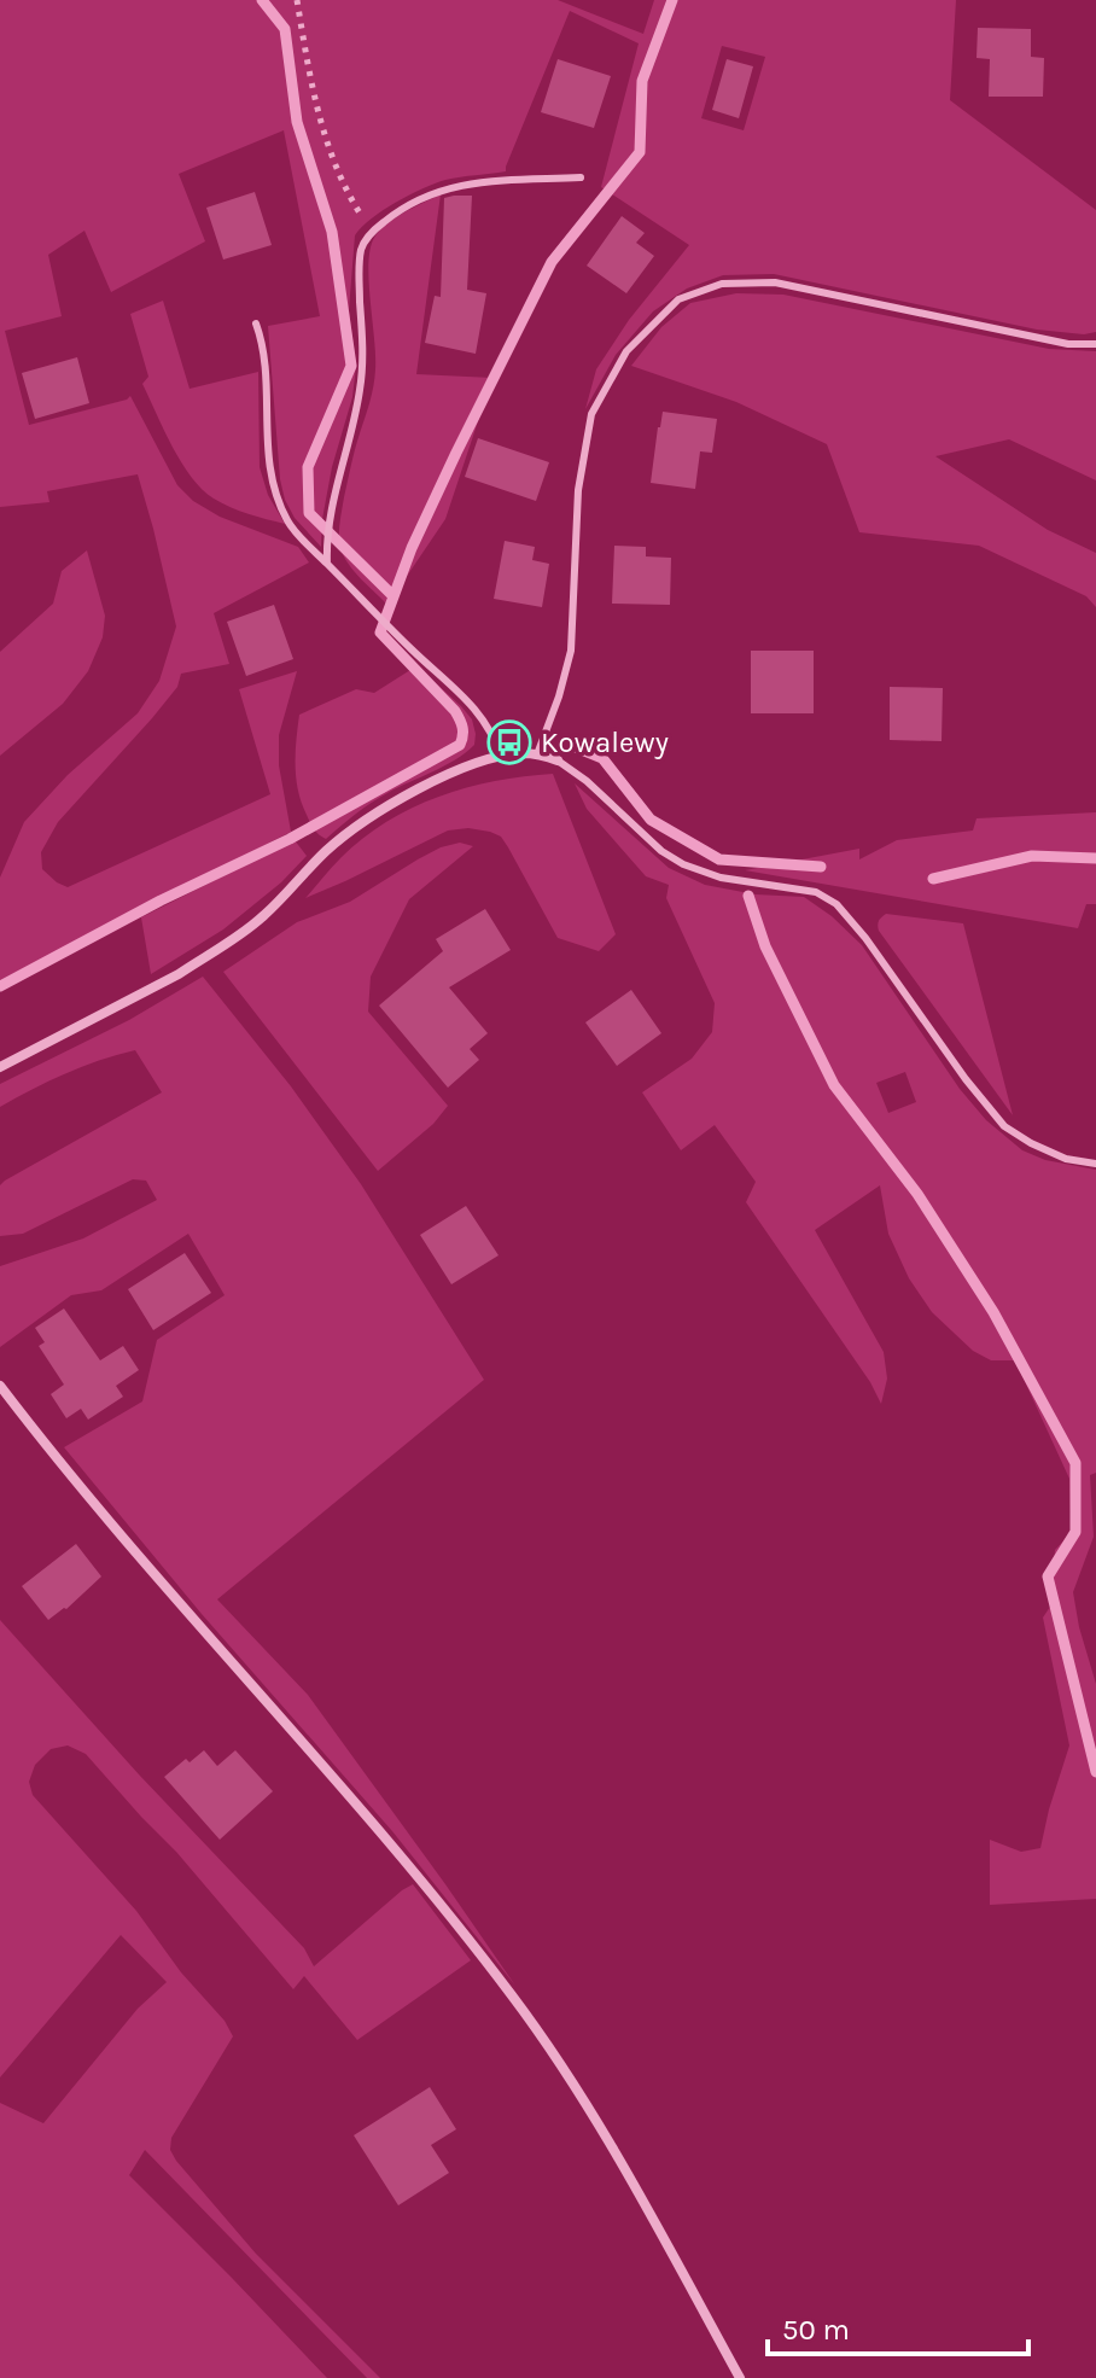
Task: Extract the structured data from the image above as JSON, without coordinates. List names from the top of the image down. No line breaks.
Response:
{"places":{"bus stop":["Kowalewy"]},"scale_bar":"50 m"}
